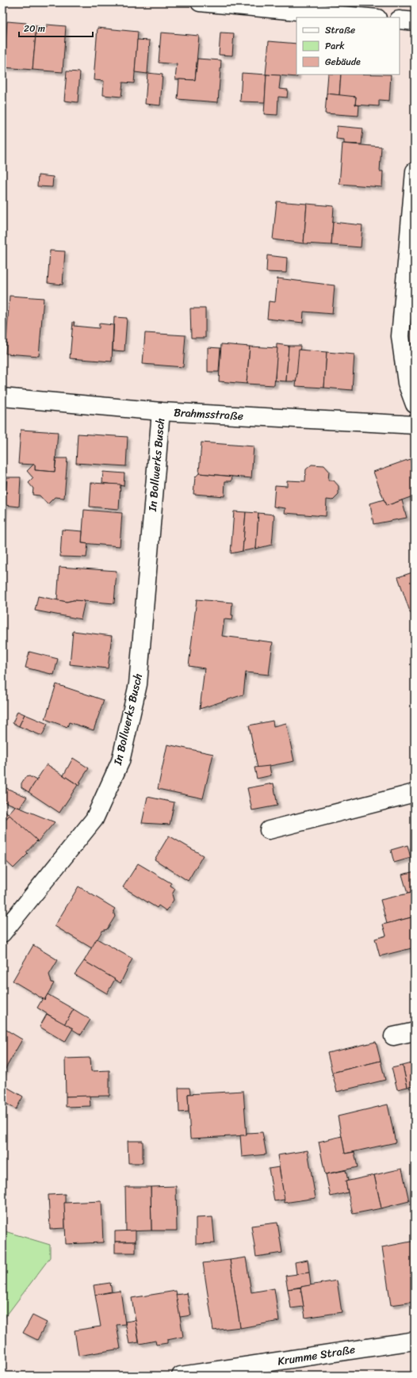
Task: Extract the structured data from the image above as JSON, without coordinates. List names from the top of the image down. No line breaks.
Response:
{"streets":{"street":["Brahmsstraße","In Bollwerks Busch","Krumme Straße"]},"crossings":[["Brahmsstraße","In Bollwerks Busch"]],"legend":["Straße","Park","Gebäude"],"scale_bar":"20 m"}
